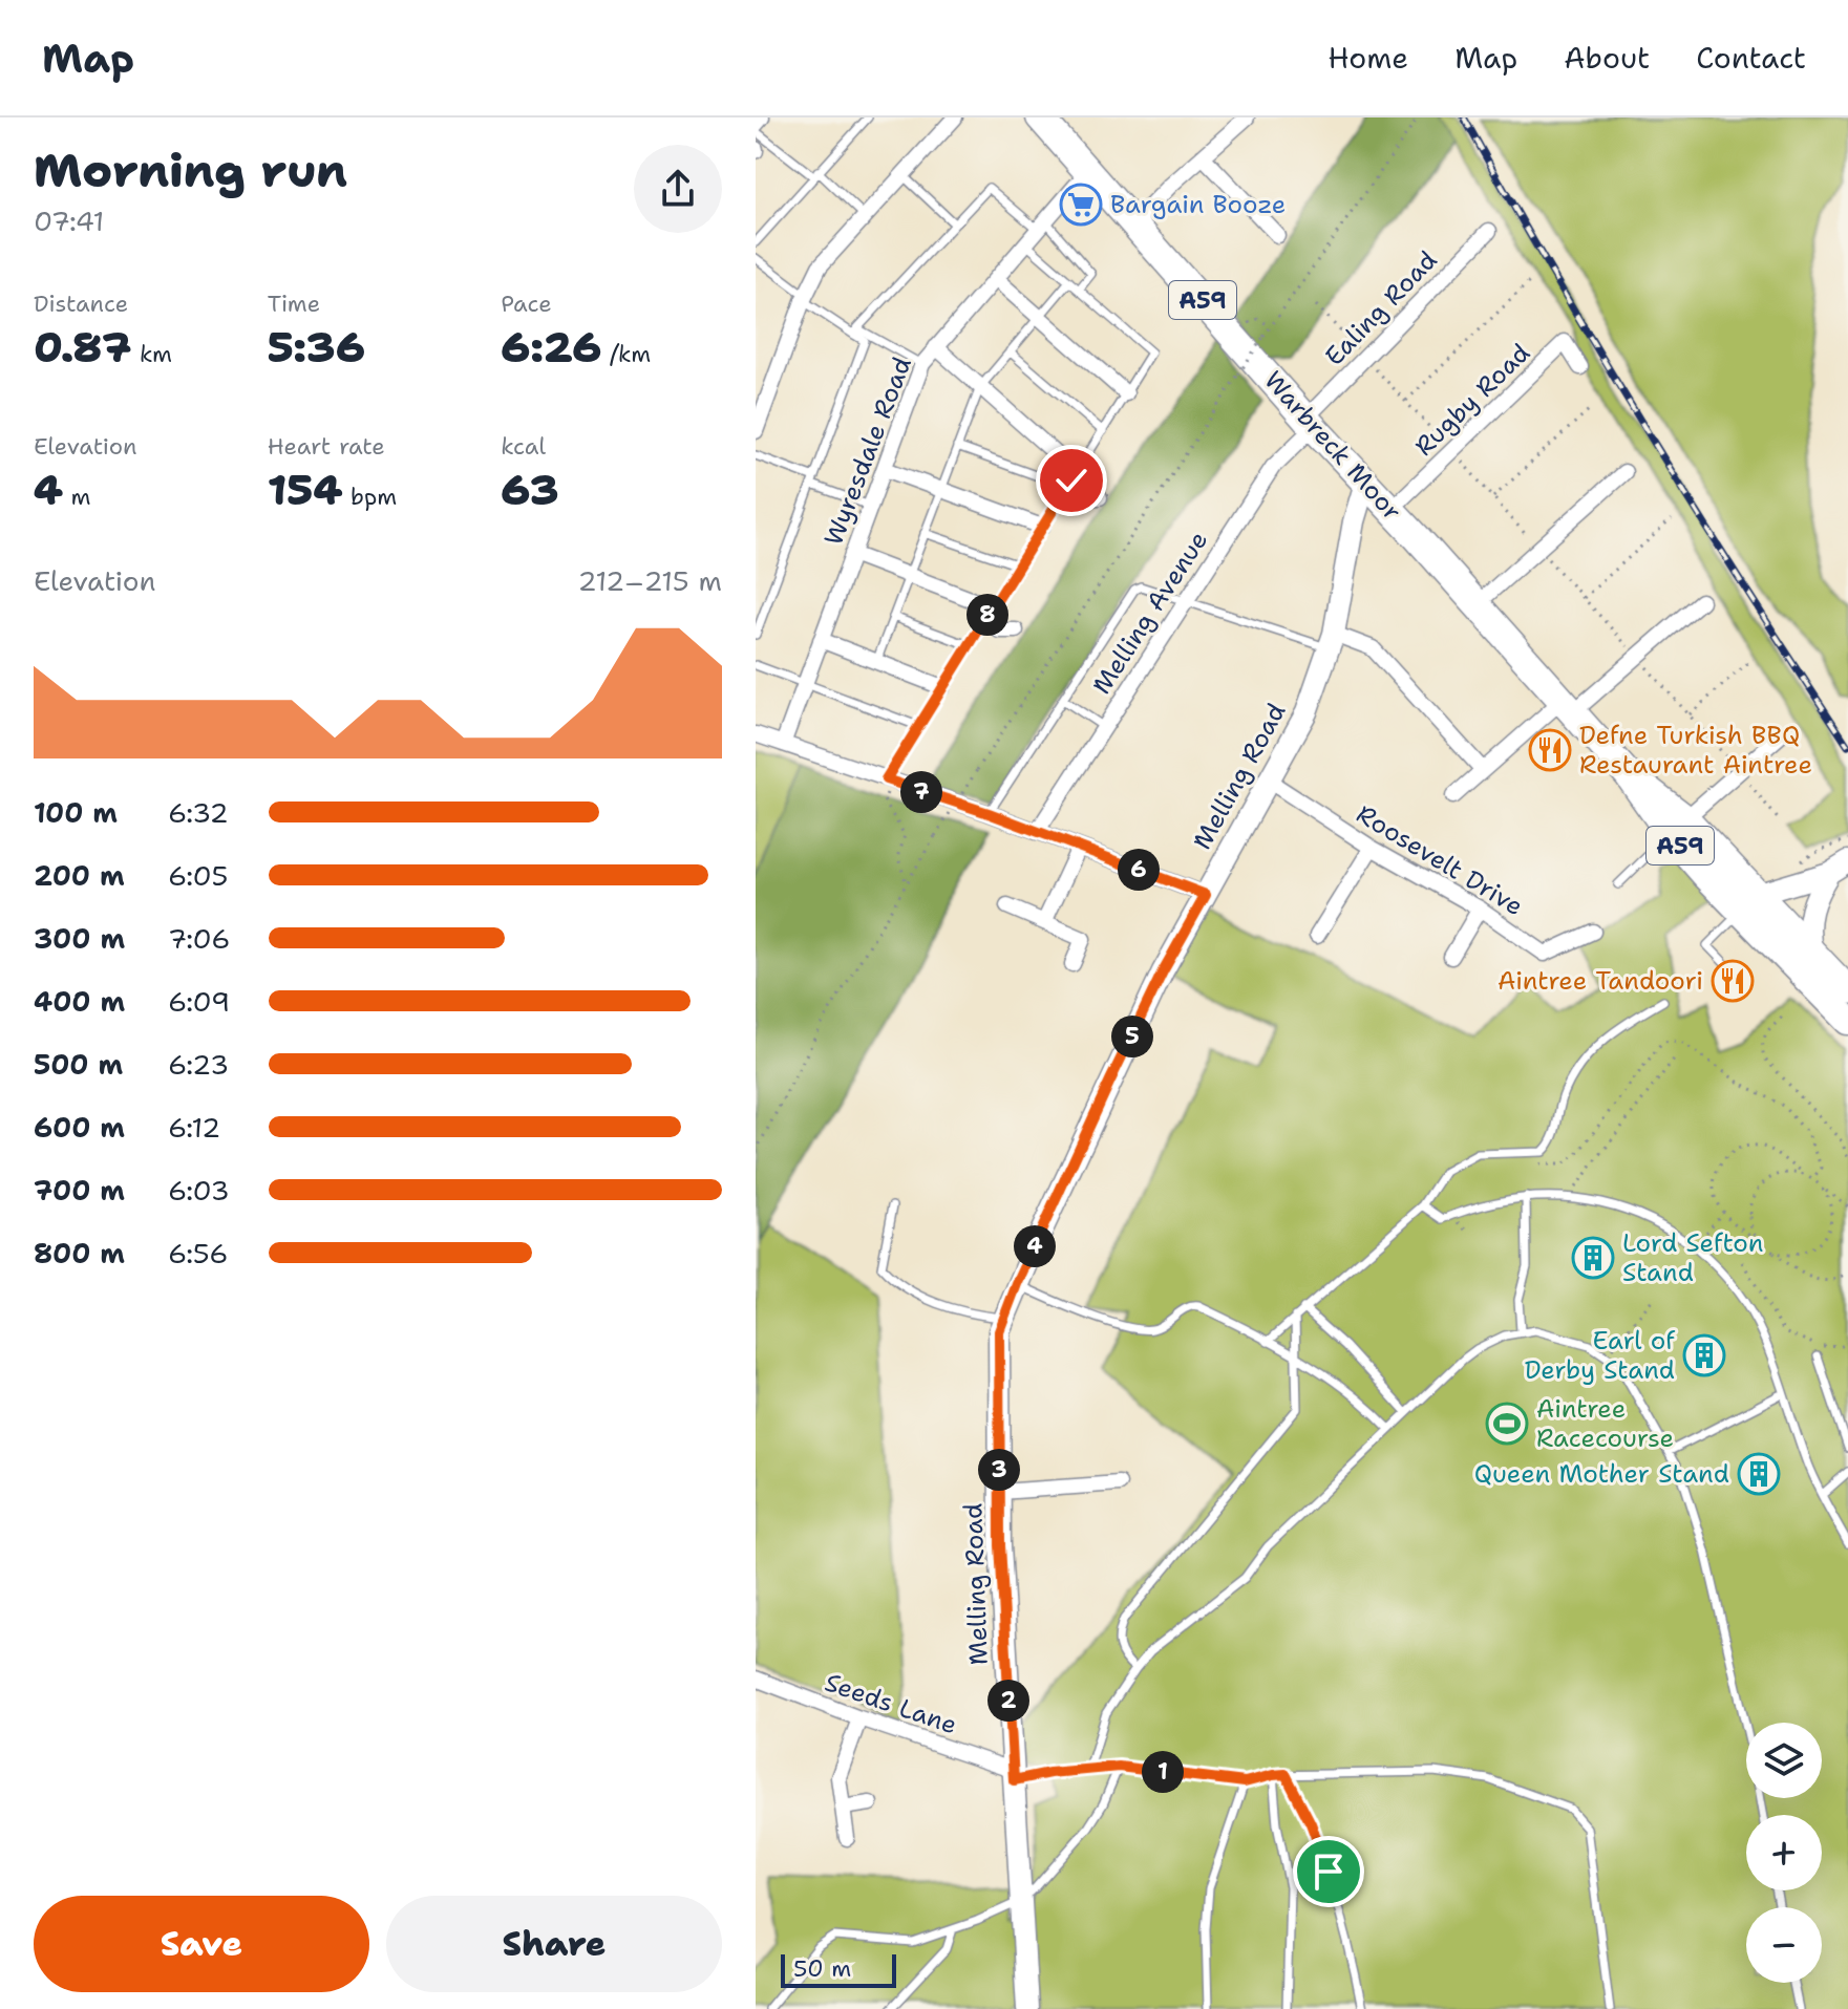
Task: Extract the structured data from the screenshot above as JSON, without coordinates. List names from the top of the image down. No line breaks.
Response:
{"streets":{"highway":["A59","Warbreck Moor"],"street":["Ealing Road","Rugby Road","Wyresdale Road","Melling Avenue","Melling Road","Roosevelt Drive","Seeds Lane"]},"crossings":[["A59","Warbreck Moor"],["Ealing Road","Warbreck Moor"],["Ealing Road","Melling Avenue"],["Rugby Road","Warbreck Moor"],["Warbreck Moor","Wyresdale Road"],["Warbreck Moor","Melling Avenue"],["Warbreck Moor","Melling Road"],["Melling Road","Roosevelt Drive"],["Melling Road","Seeds Lane"]],"places":{"supermarket":["Bargain Booze"],"restaurant":["Defne Turkish BBQ Restaurant Aintree","Aintree Tandoori"],"building":["Lord Sefton Stand","Earl of Derby Stand","Queen Mother Stand"],"sports":["Aintree Racecourse"]},"scale_bar":"50 m","page":{"header":"Map","nav":["Home","Map","About","Contact"],"heading":["Morning run","07:41"],"stats":[["Distance","0.87 km"],["Time","5:36"],["Pace","6:26 /km"],["Elevation","4 m"],["Heart rate","154 bpm"],["kcal","63"]],"chart":["Elevation","212–215 m"],"pins":["8","7","6","5","4","3","2","1"],"list":[{"name":"100 m","note":"6:32"},{"name":"200 m","note":"6:05"},{"name":"300 m","note":"7:06"},{"name":"400 m","note":"6:09"},{"name":"500 m","note":"6:23"},{"name":"600 m","note":"6:12"},{"name":"700 m","note":"6:03"},{"name":"800 m","note":"6:56"}],"map_buttons":["+","−"],"buttons":["Save","Share"],"scale":"50 m"}}
